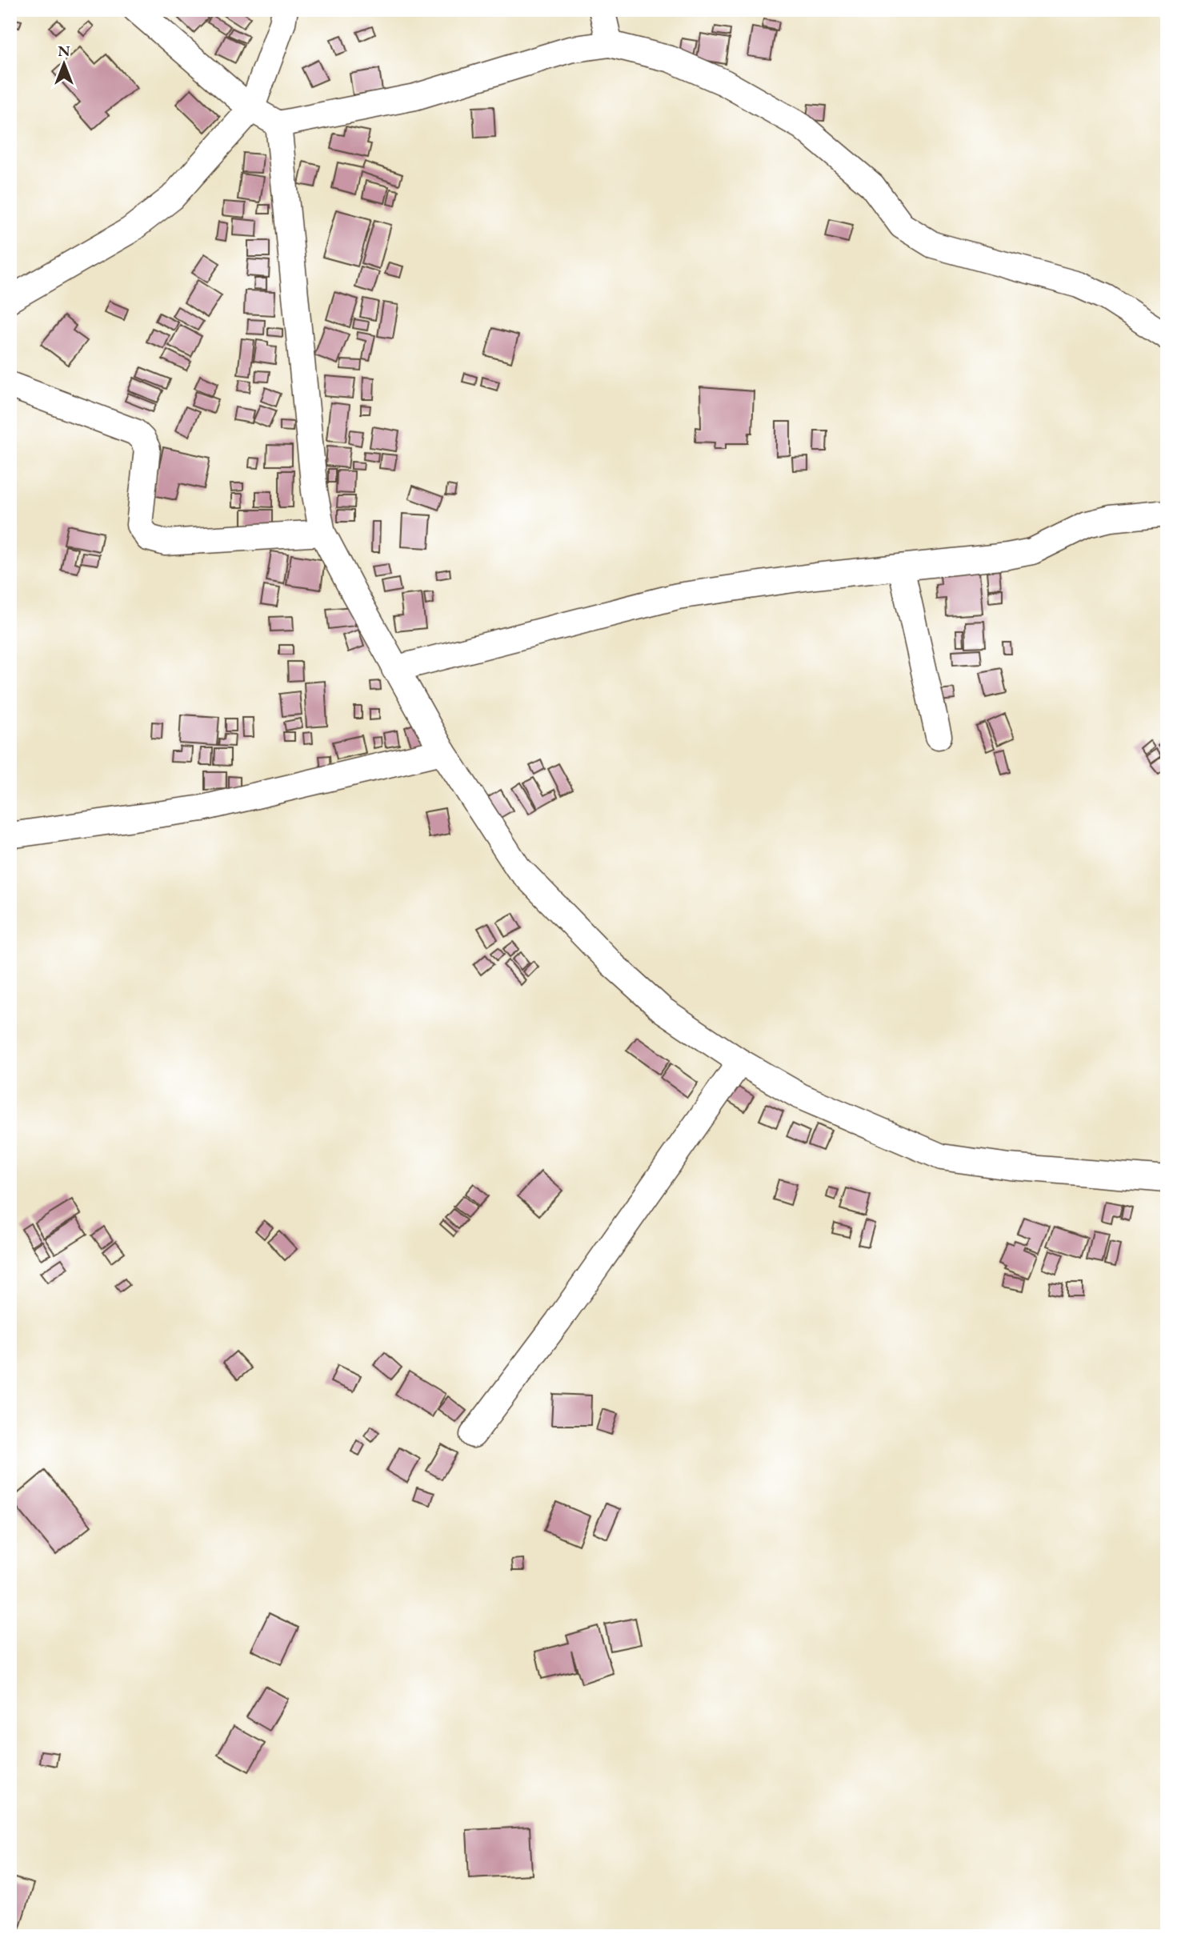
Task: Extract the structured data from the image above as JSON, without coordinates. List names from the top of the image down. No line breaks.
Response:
{"north":"top"}
